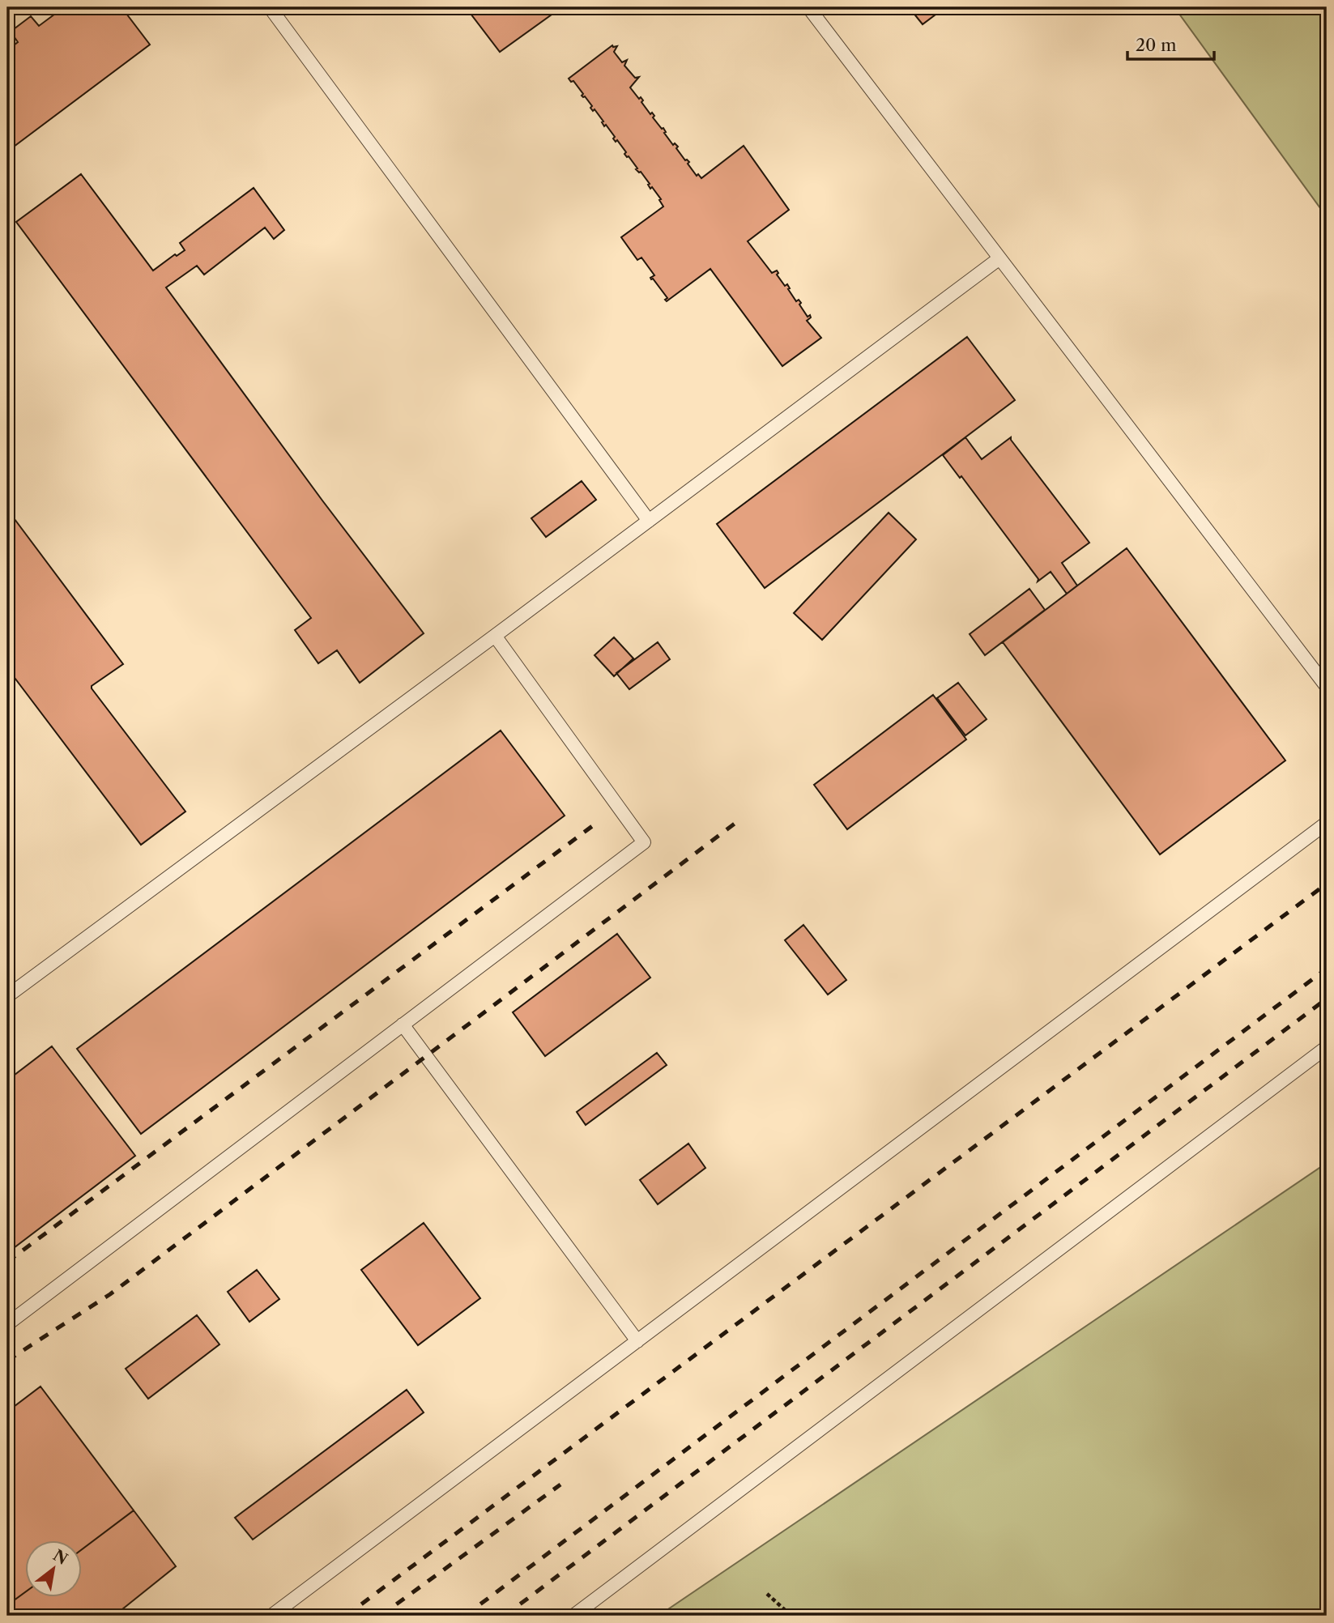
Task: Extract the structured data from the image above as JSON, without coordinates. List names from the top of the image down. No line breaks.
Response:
{"scale_bar":"20 m","north":"top right"}
